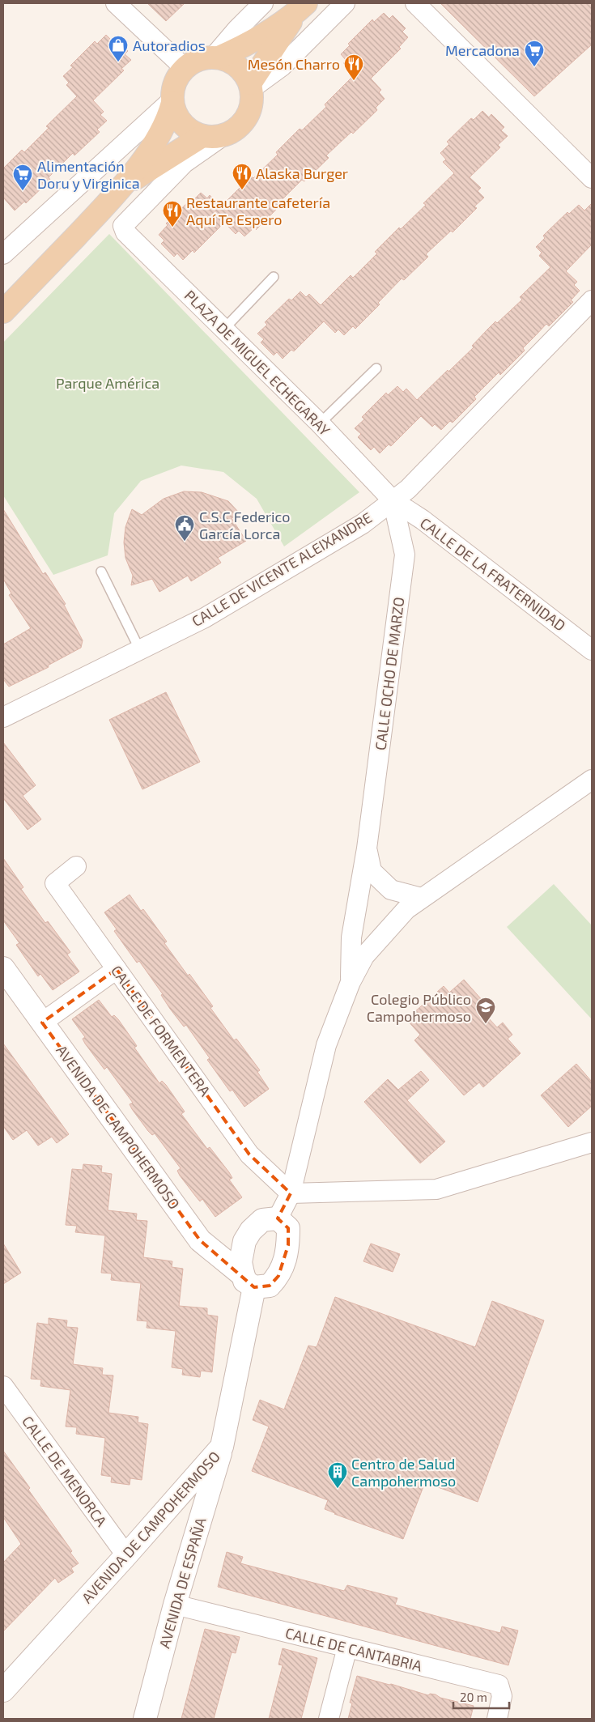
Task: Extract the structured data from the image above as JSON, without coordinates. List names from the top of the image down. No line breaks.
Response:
{"streets":{"street":["PLAZA DE MIGUEL ECHEGARAY","CALLE DE VICENTE ALEIXANDRE","CALLE DE LA FRATERNIDAD","CALLE OCHO DE MARZO","CALLE DE FORMENTERA","AVENIDA DE CAMPOHERMOSO","CALLE DE MENORCA","AVENIDA DE ESPAÑA","CALLE DE CANTABRIA"]},"crossings":[["PLAZA DE MIGUEL ECHEGARAY","CALLE DE VICENTE ALEIXANDRE"],["PLAZA DE MIGUEL ECHEGARAY","CALLE DE LA FRATERNIDAD"],["PLAZA DE MIGUEL ECHEGARAY","CALLE OCHO DE MARZO"],["CALLE DE VICENTE ALEIXANDRE","CALLE DE LA FRATERNIDAD"],["CALLE DE VICENTE ALEIXANDRE","CALLE OCHO DE MARZO"],["CALLE DE LA FRATERNIDAD","CALLE OCHO DE MARZO"],["AVENIDA DE CAMPOHERMOSO","CALLE DE MENORCA"],["AVENIDA DE CAMPOHERMOSO","AVENIDA DE ESPAÑA"],["AVENIDA DE ESPAÑA","CALLE DE CANTABRIA"]],"parks":["Parque América"],"places":{"shop":["Autoradios"],"supermarket":["Mercadona","Alimentación Doru y Virginica"],"restaurant":["Mesón Charro","Alaska Burger","Restaurante cafetería Aquí Te Espero"],"public building":["C.S.C Federico García Lorca"],"school or university":["Colegio Público Campohermoso"],"building":["Centro de Salud Campohermoso"]},"scale_bar":"20 m"}
